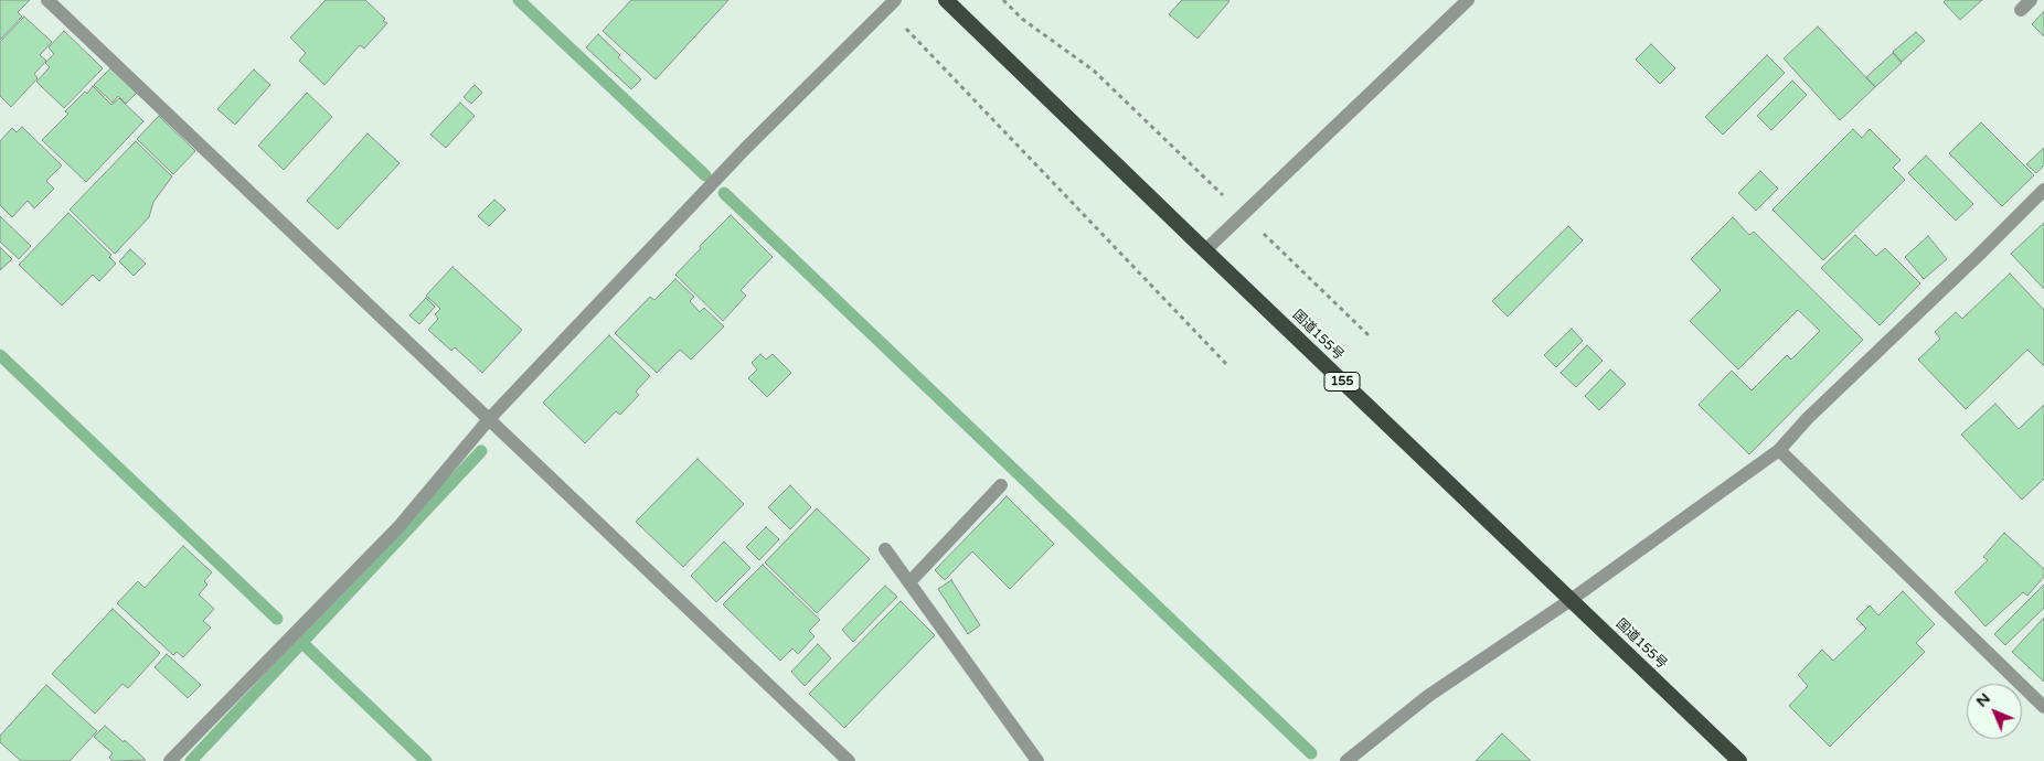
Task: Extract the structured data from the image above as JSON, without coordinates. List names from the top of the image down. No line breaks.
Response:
{"streets":{"highway":["国道155号","155"]},"north":"top left"}
